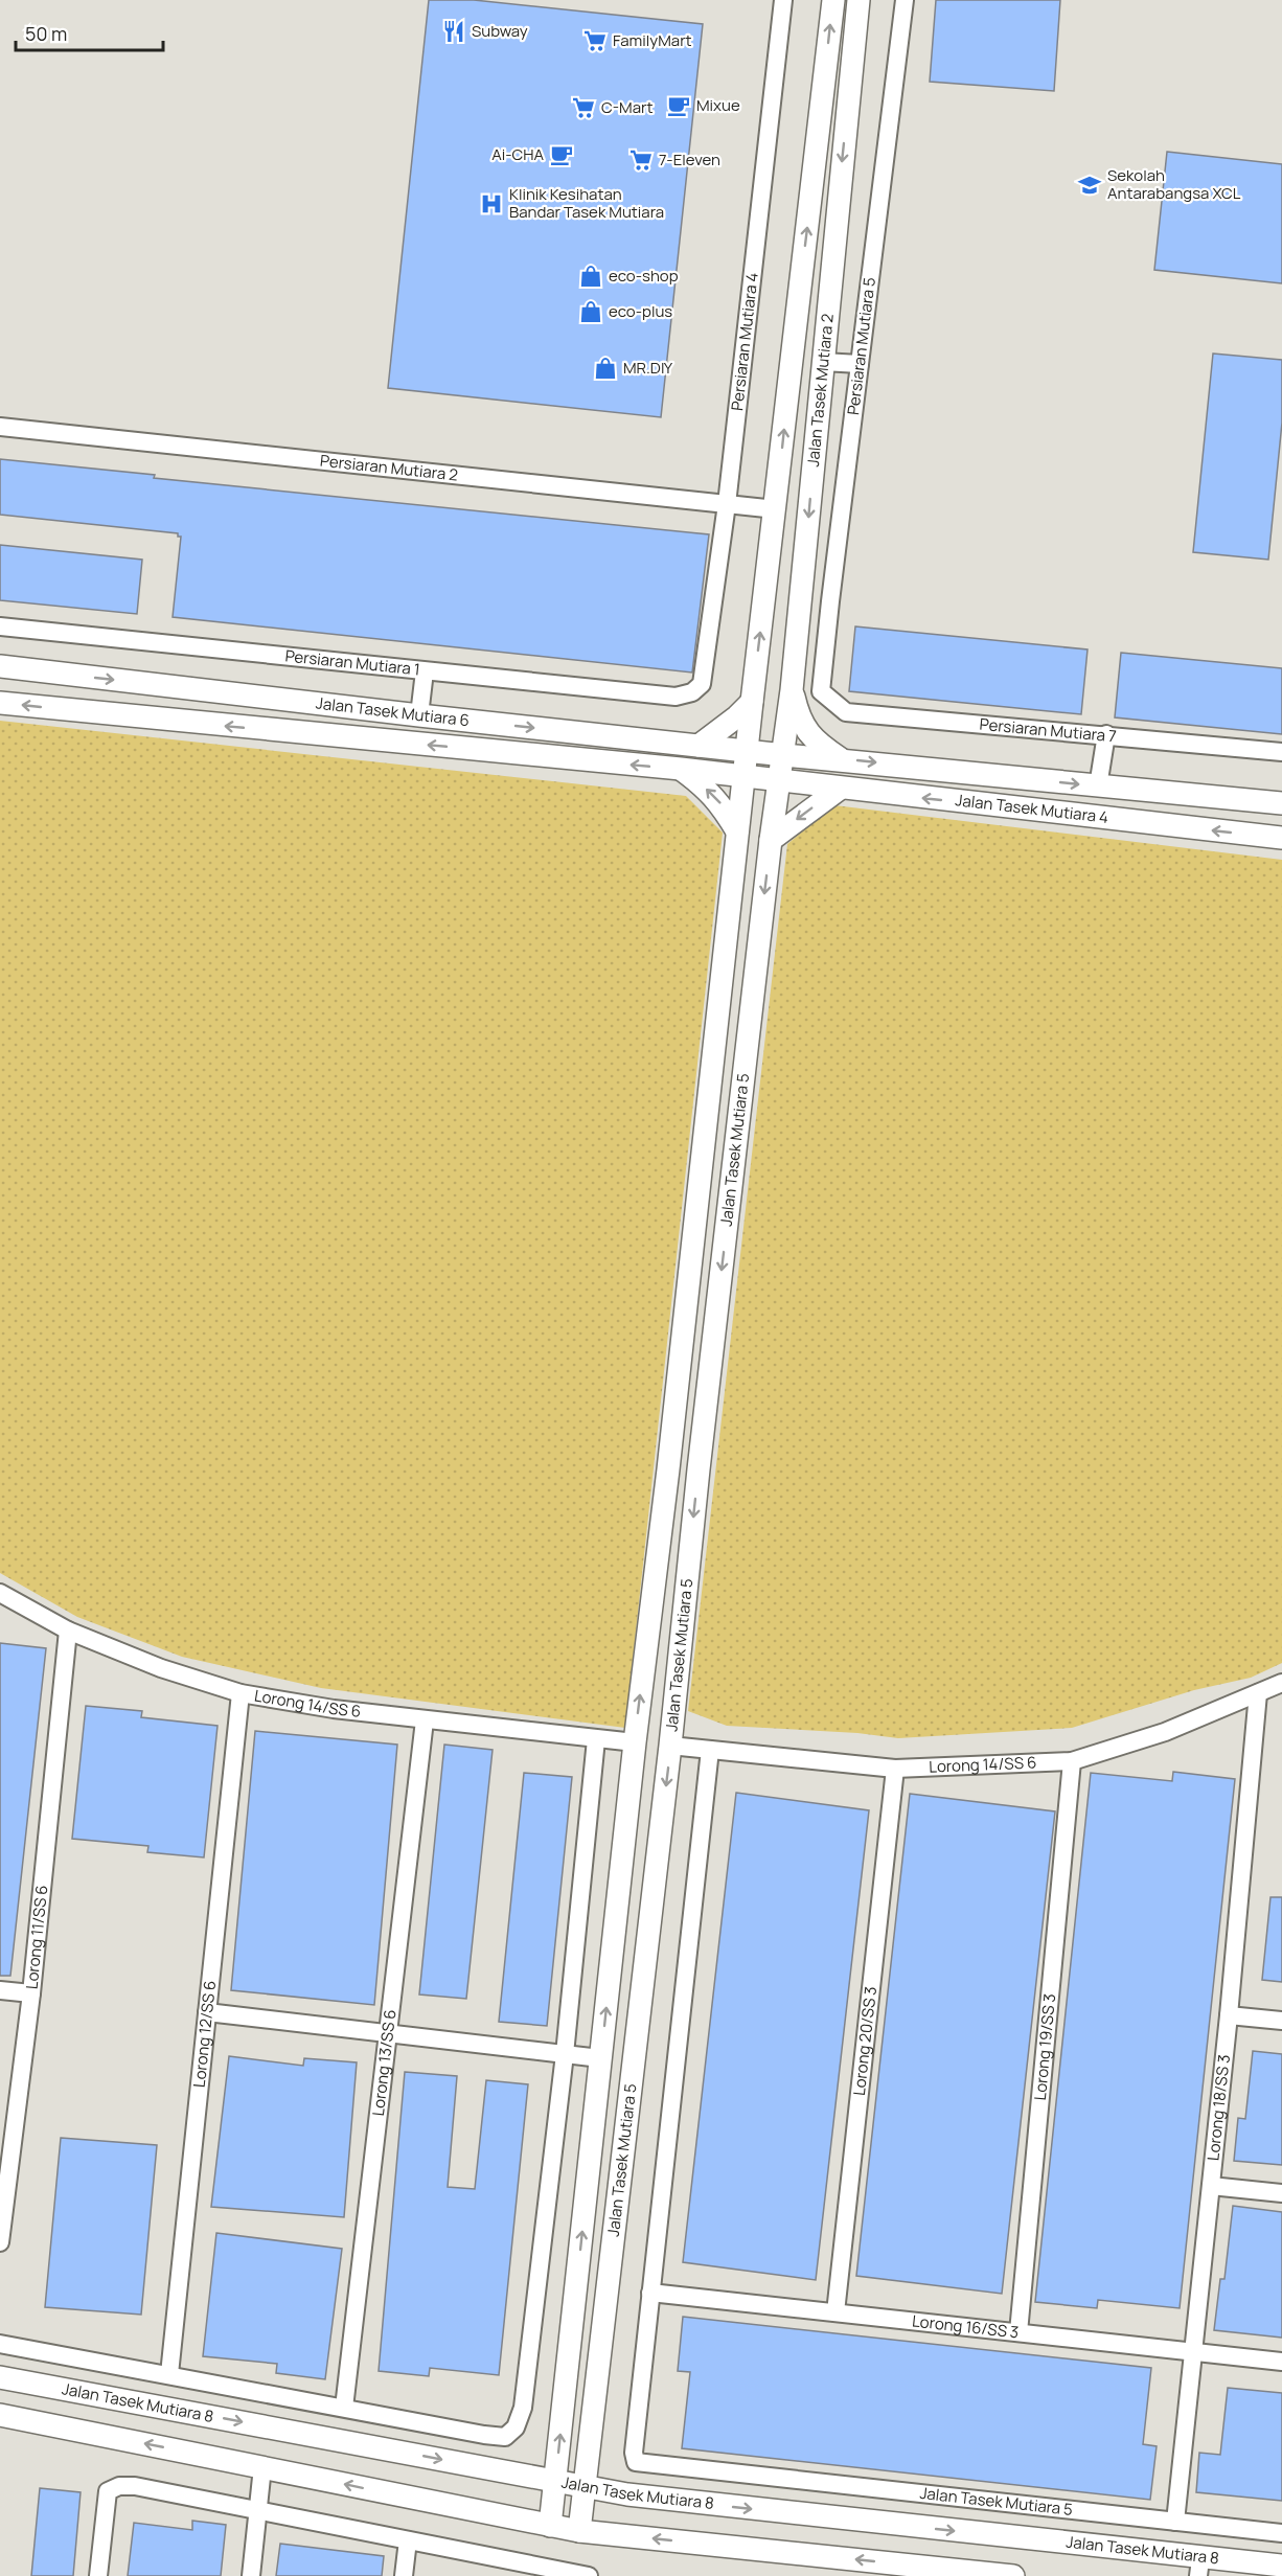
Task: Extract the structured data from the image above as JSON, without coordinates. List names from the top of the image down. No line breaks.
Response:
{"streets":{"street":["Persiaran Mutiara 4","Persiaran Mutiara 5","Jalan Tasek Mutiara 2","Persiaran Mutiara 2","Persiaran Mutiara 1","Jalan Tasek Mutiara 6","Persiaran Mutiara 7","Jalan Tasek Mutiara 4","Jalan Tasek Mutiara 5","Lorong 14/SS 6","Lorong 11/SS 6","Lorong 12/SS 6","Lorong 20/SS 3","Lorong 19/SS 3","Lorong 13/SS 6","Lorong 18/SS 3","Lorong 16/SS 3","Jalan Tasek Mutiara 8"]},"crossings":[["Persiaran Mutiara 4","Persiaran Mutiara 2"],["Persiaran Mutiara 4","Persiaran Mutiara 1"],["Persiaran Mutiara 5","Persiaran Mutiara 7"],["Jalan Tasek Mutiara 2","Persiaran Mutiara 2"],["Jalan Tasek Mutiara 2","Jalan Tasek Mutiara 6"],["Jalan Tasek Mutiara 2","Jalan Tasek Mutiara 4"],["Jalan Tasek Mutiara 2","Jalan Tasek Mutiara 5"],["Jalan Tasek Mutiara 6","Jalan Tasek Mutiara 4"],["Jalan Tasek Mutiara 6","Jalan Tasek Mutiara 5"],["Jalan Tasek Mutiara 4","Jalan Tasek Mutiara 5"],["Jalan Tasek Mutiara 5","Lorong 14/SS 6"],["Jalan Tasek Mutiara 5","Lorong 18/SS 3"],["Jalan Tasek Mutiara 5","Lorong 16/SS 3"],["Jalan Tasek Mutiara 5","Jalan Tasek Mutiara 8"],["Lorong 14/SS 6","Lorong 11/SS 6"],["Lorong 14/SS 6","Lorong 12/SS 6"],["Lorong 14/SS 6","Lorong 20/SS 3"],["Lorong 14/SS 6","Lorong 19/SS 3"],["Lorong 14/SS 6","Lorong 13/SS 6"],["Lorong 14/SS 6","Lorong 18/SS 3"],["Lorong 12/SS 6","Jalan Tasek Mutiara 8"],["Lorong 20/SS 3","Lorong 16/SS 3"],["Lorong 19/SS 3","Lorong 16/SS 3"],["Lorong 13/SS 6","Jalan Tasek Mutiara 8"],["Lorong 18/SS 3","Lorong 16/SS 3"]],"places":{"restaurant":["Subway"],"supermarket":["FamilyMart","C-Mart","7-Eleven"],"cafe":["Mixue","Ai-CHA"],"school or university":["Sekolah Antarabangsa XCL"],"hospital":["Klinik Kesihatan Bandar Tasek Mutiara"],"shop":["eco-shop","eco-plus","MR.DIY"]},"scale_bar":"50 m"}
